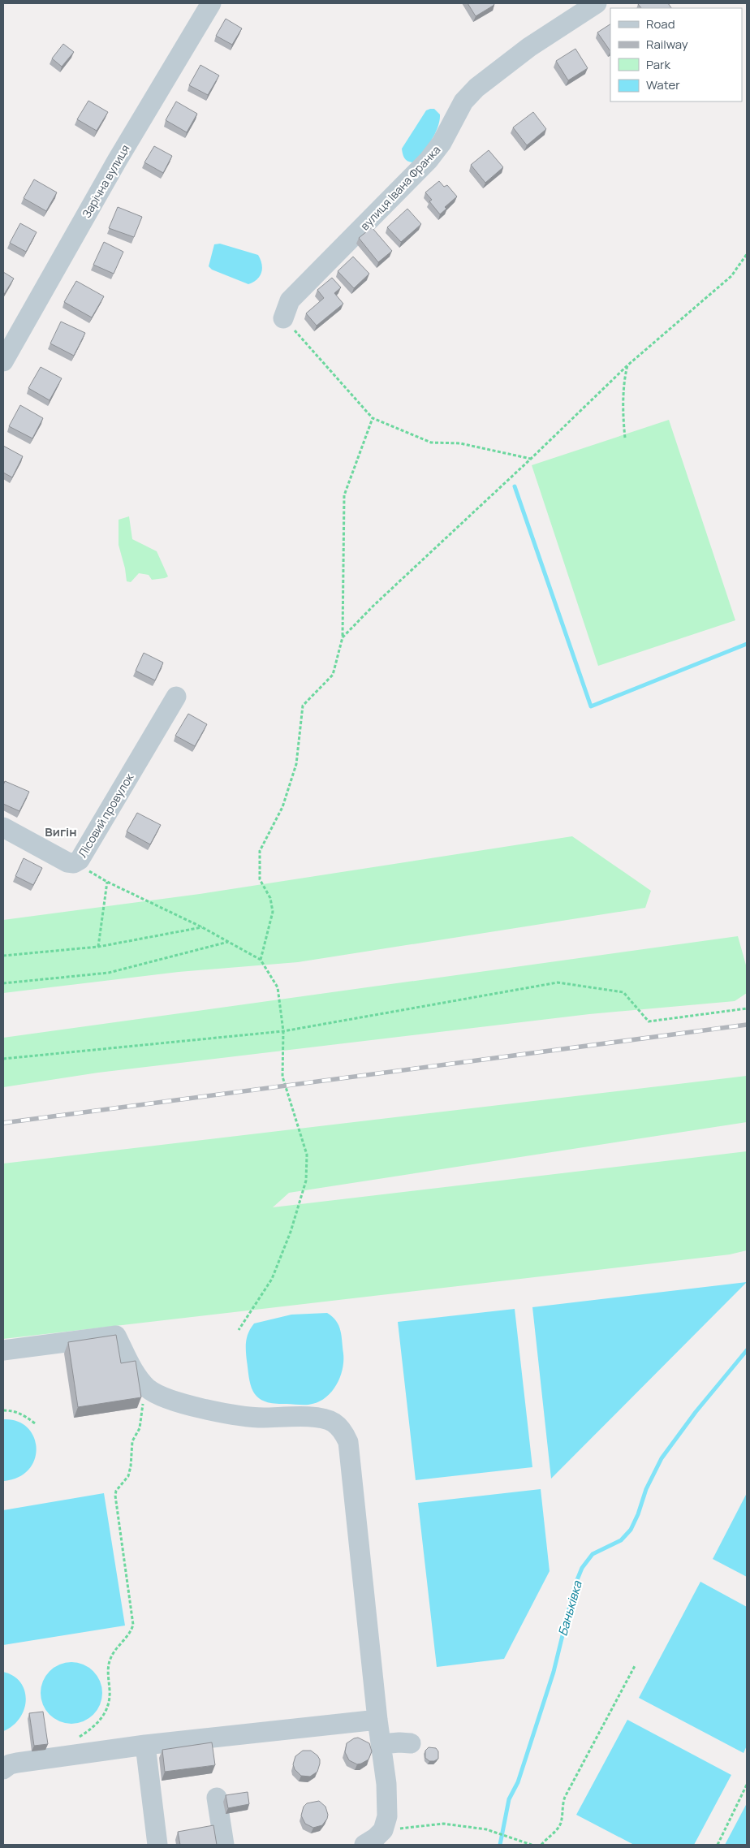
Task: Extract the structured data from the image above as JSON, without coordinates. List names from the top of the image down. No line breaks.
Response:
{"streets":{"street":["Зарічна вулиця","вулиця Івана Франка","Лісовий провулок"]},"districts":["Вигін"],"water":["Баньківка"],"legend":["Road","Railway","Park","Water"]}
